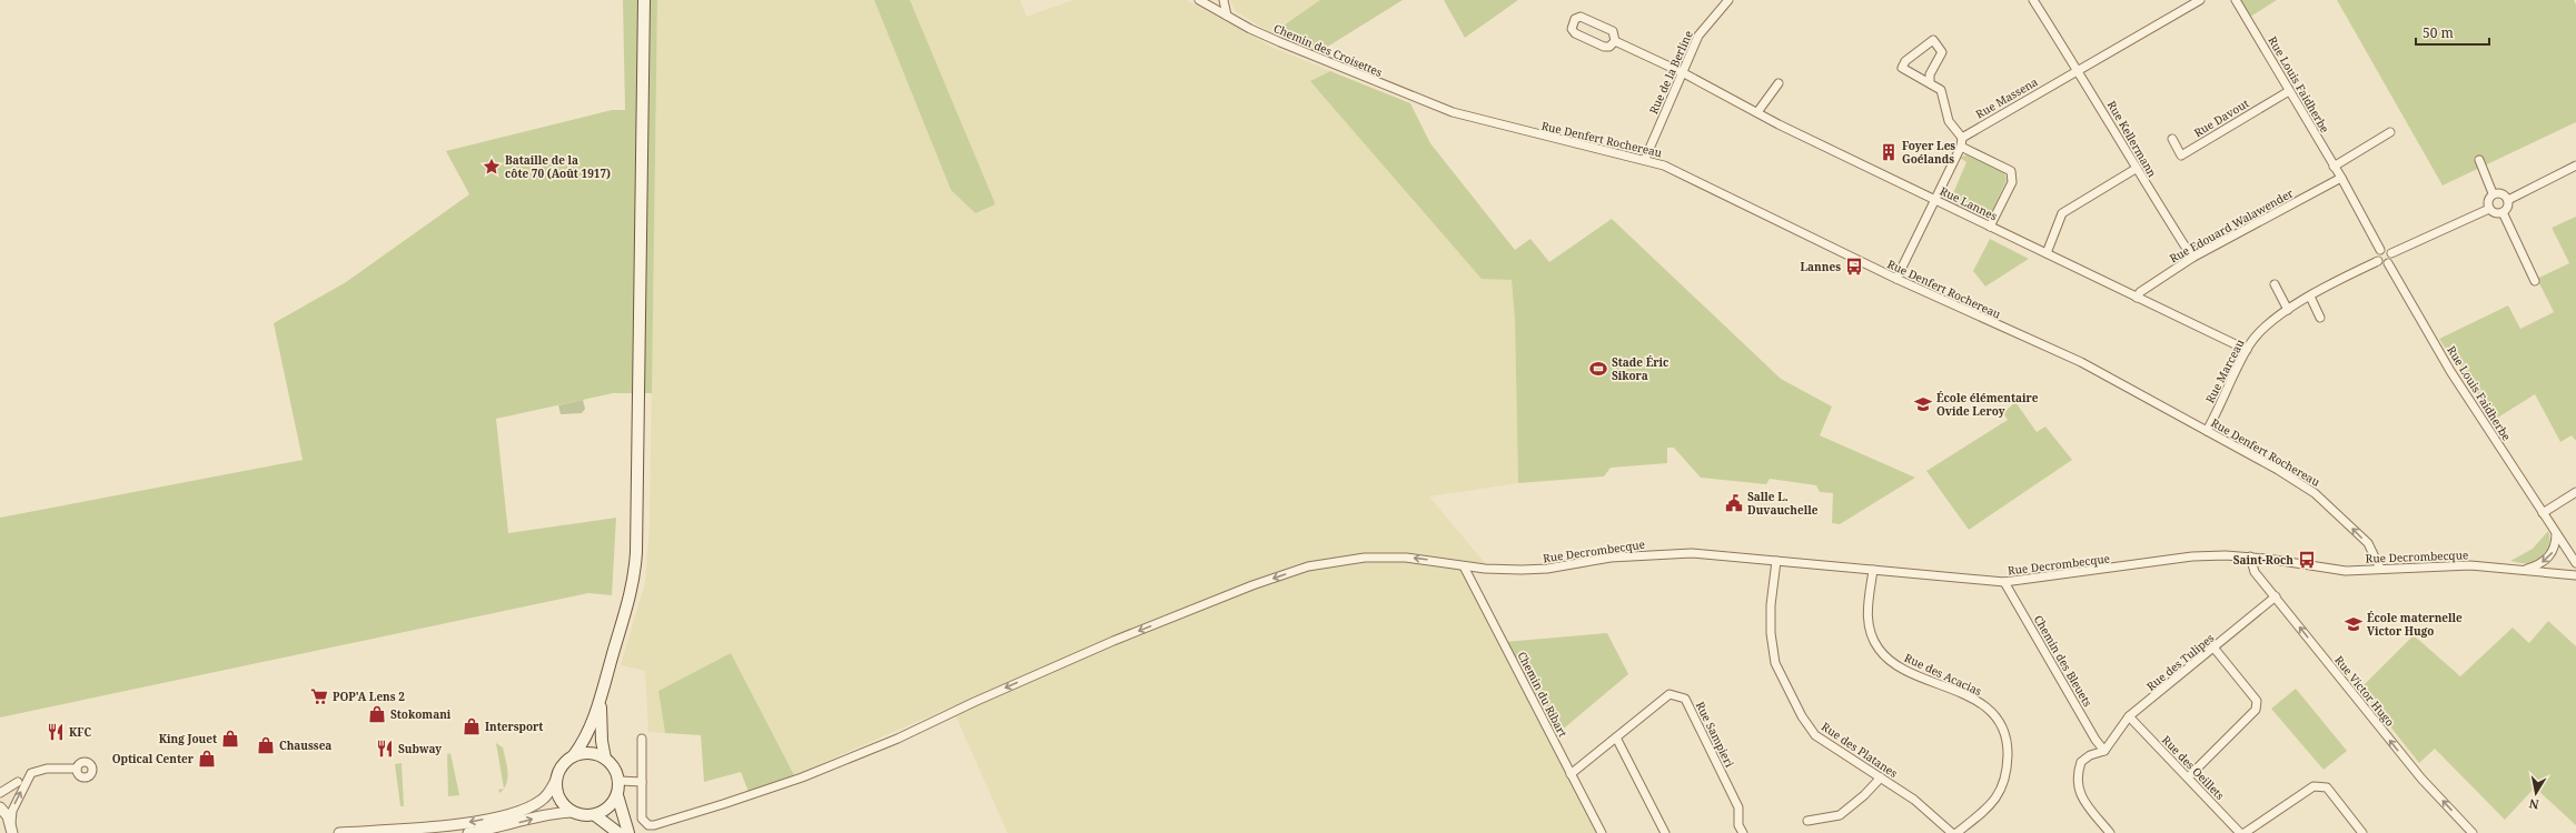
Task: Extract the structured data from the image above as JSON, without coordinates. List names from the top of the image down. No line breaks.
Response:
{"streets":{"street":["Chemin des Croisettes","Rue de la Berline","Rue Louis Faidherbe","Rue Massena","Rue Davout","Rue Denfert Rochereau","Rue Kellermann","Rue Lannes","Rue Edouard Walawender","Rue Marceau","Rue Decrombecque","Chemin des Bleuets","Rue des Tulipes","Rue des Acacias","Rue Victor Hugo","Chemin du Ribart","Rue Sampieri","Rue des Platanes","Rue des Oeillets"]},"crossings":[["Chemin des Croisettes","Rue Denfert Rochereau"],["Rue de la Berline","Rue Denfert Rochereau"],["Rue de la Berline","Rue Lannes"],["Rue Louis Faidherbe","Rue Davout"],["Rue Louis Faidherbe","Rue Edouard Walawender"],["Rue Louis Faidherbe","Rue Marceau"],["Rue Massena","Rue Kellermann"],["Rue Denfert Rochereau","Rue Marceau"],["Rue Denfert Rochereau","Rue Decrombecque"],["Rue Kellermann","Rue Edouard Walawender"],["Rue Lannes","Rue Edouard Walawender"],["Rue Lannes","Rue Marceau"],["Rue Decrombecque","Chemin des Bleuets"],["Rue Decrombecque","Rue des Acacias"],["Rue Decrombecque","Rue Victor Hugo"],["Rue Decrombecque","Chemin du Ribart"],["Rue Decrombecque","Rue des Platanes"],["Chemin des Bleuets","Rue des Tulipes"],["Rue des Tulipes","Rue Victor Hugo"],["Rue des Tulipes","Rue des Oeillets"],["Chemin du Ribart","Rue Sampieri"]],"one_way":["Rue Decrombecque","Rue Victor Hugo"],"places":{"building":["Foyer Les Goélands"],"place":["Bataille de la côte 70 (Août 1917)"],"bus stop":["Lannes","Saint-Roch"],"sports":["Stade Éric Sikora"],"school or university":["École élémentaire Ovide Leroy","École maternelle Victor Hugo"],"public building":["Salle L. Duvauchelle"],"supermarket":["POP'A Lens 2"],"shop":["Stokomani","Intersport","King Jouet","Chaussea","Optical Center"],"restaurant":["KFC","Subway"]},"scale_bar":"50 m","north":"bottom"}
